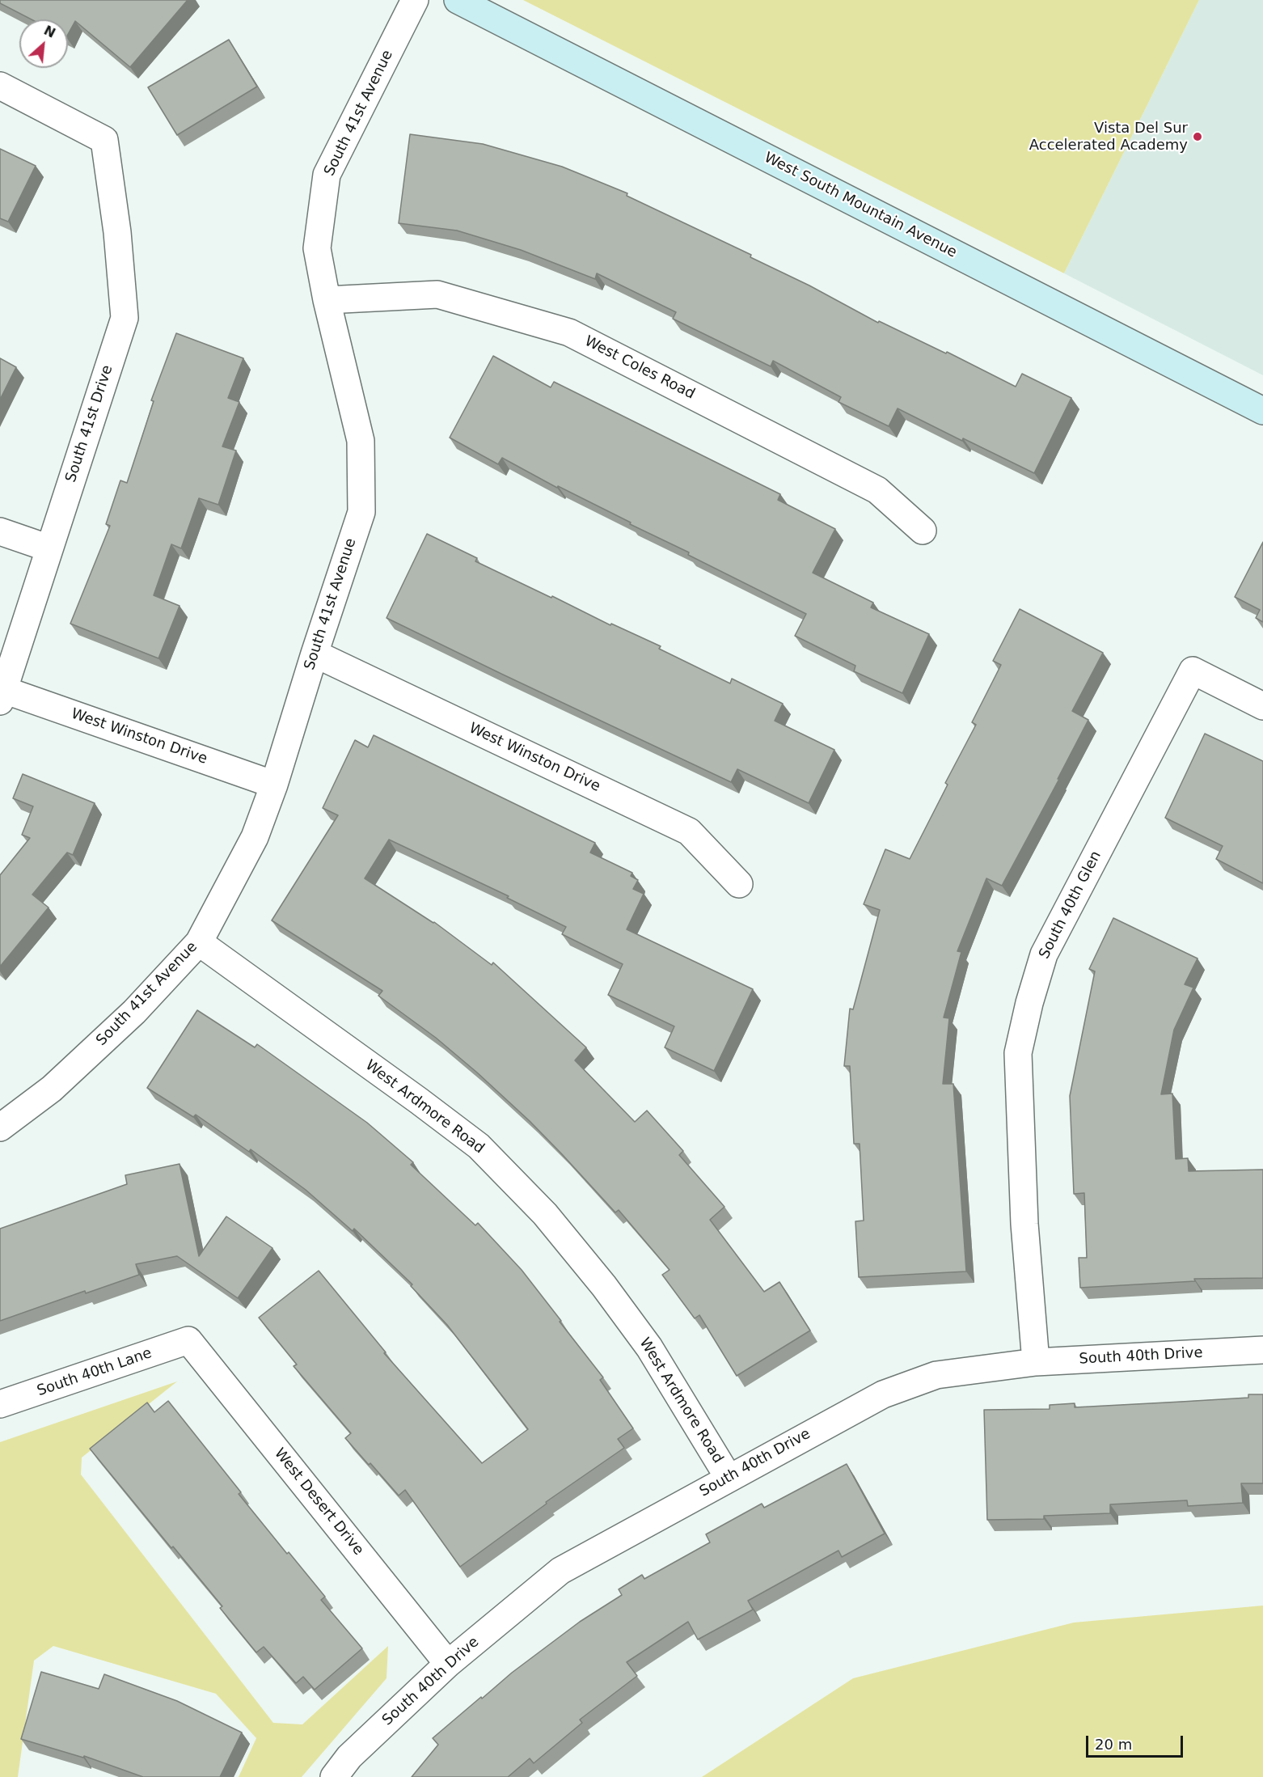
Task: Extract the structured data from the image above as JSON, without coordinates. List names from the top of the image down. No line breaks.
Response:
{"streets":{"street":["South 41st Avenue","West South Mountain Avenue","West Coles Road","South 41st Drive","West Winston Drive","South 40th Glen","West Ardmore Road","South 40th Drive","South 40th Lane","West Desert Drive"]},"crossings":[["South 41st Avenue","West Coles Road"],["South 41st Avenue","West Winston Drive"],["South 41st Avenue","West Ardmore Road"],["South 41st Drive","West Winston Drive"],["South 40th Glen","South 40th Drive"],["West Ardmore Road","South 40th Drive"],["South 40th Drive","West Desert Drive"],["South 40th Lane","West Desert Drive"]],"places":["Vista Del Sur Accelerated Academy"],"scale_bar":"20 m","north":"top right"}
